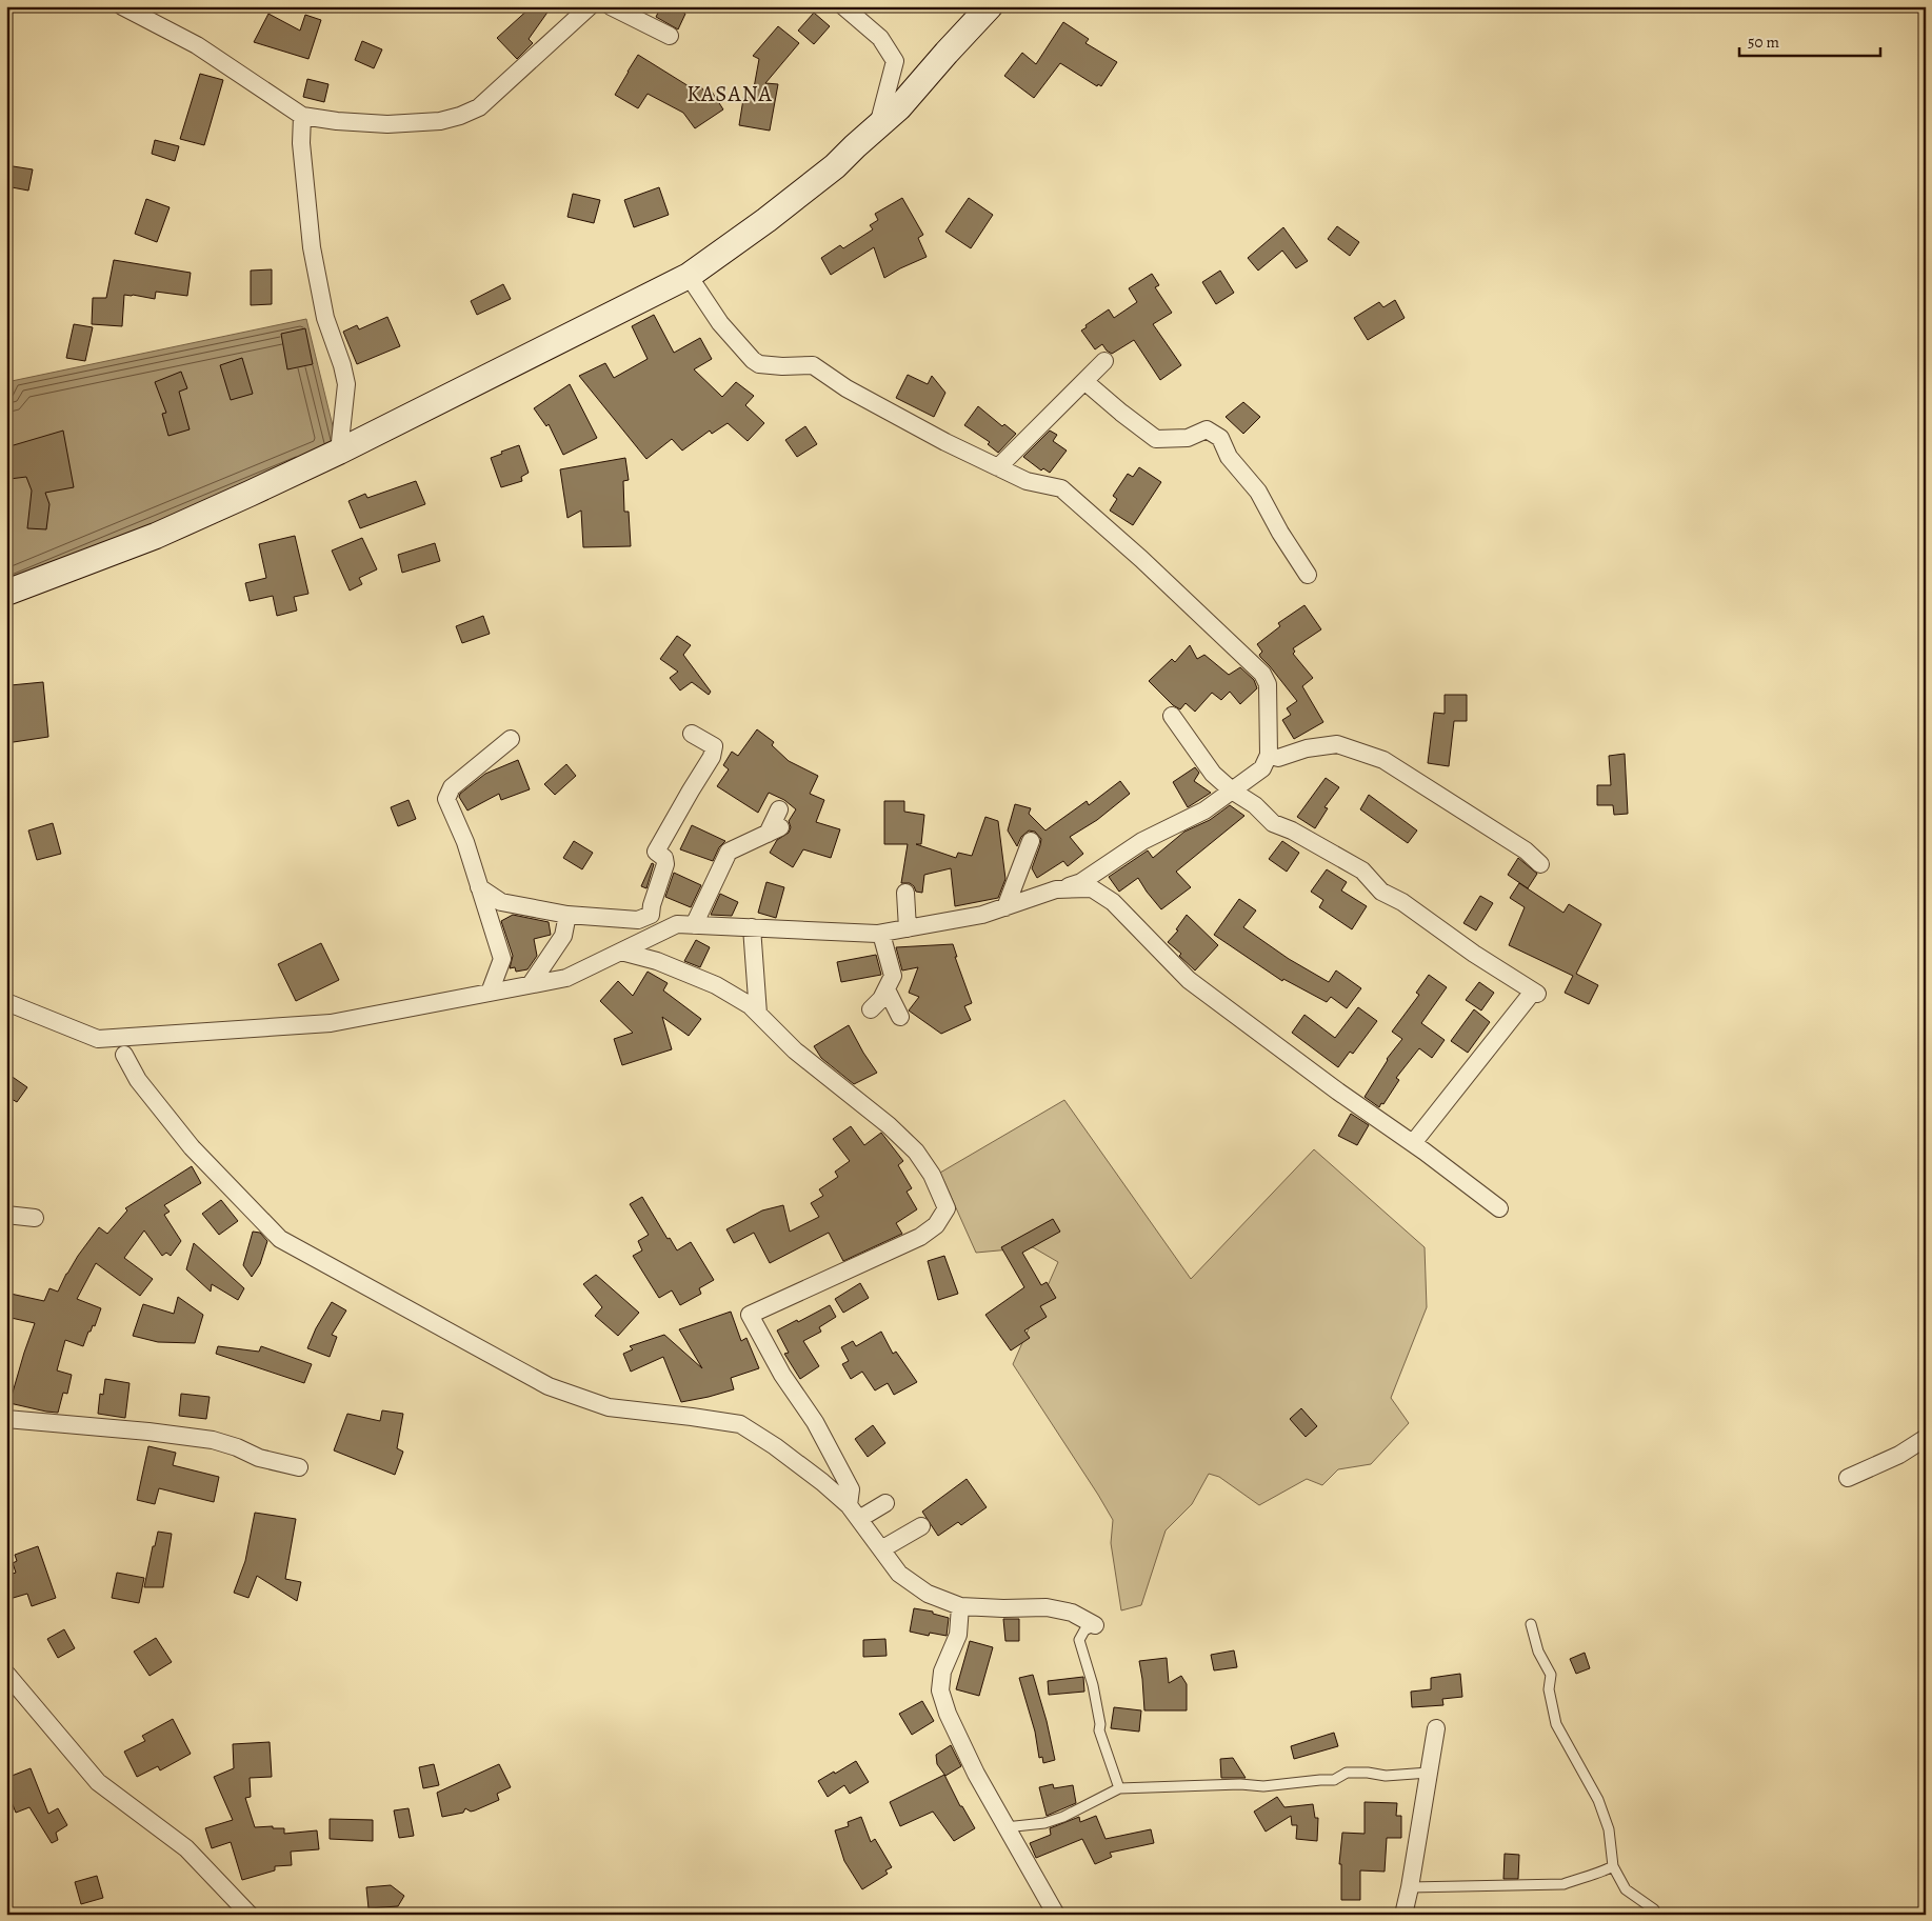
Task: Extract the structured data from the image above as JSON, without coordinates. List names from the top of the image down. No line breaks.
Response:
{"districts":["KASANA"],"scale_bar":"50 m"}
